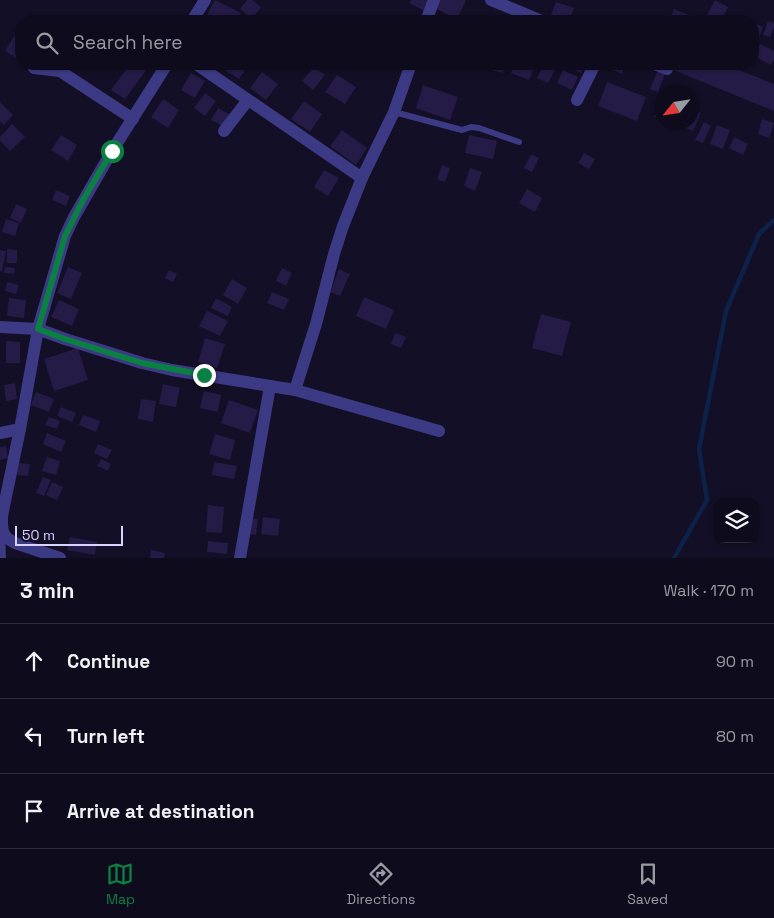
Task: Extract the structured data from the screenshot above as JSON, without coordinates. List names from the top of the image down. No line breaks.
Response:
{"scale_bar":"50 m","north":"bottom left","page":{"search":"Search here","scale":"50 m","heading":["3 min","Walk · 170 m"],"list":[["Continue","90 m"],["Turn left","80 m"],"Arrive at destination"],"nav":["Map","Directions","Saved"]}}
